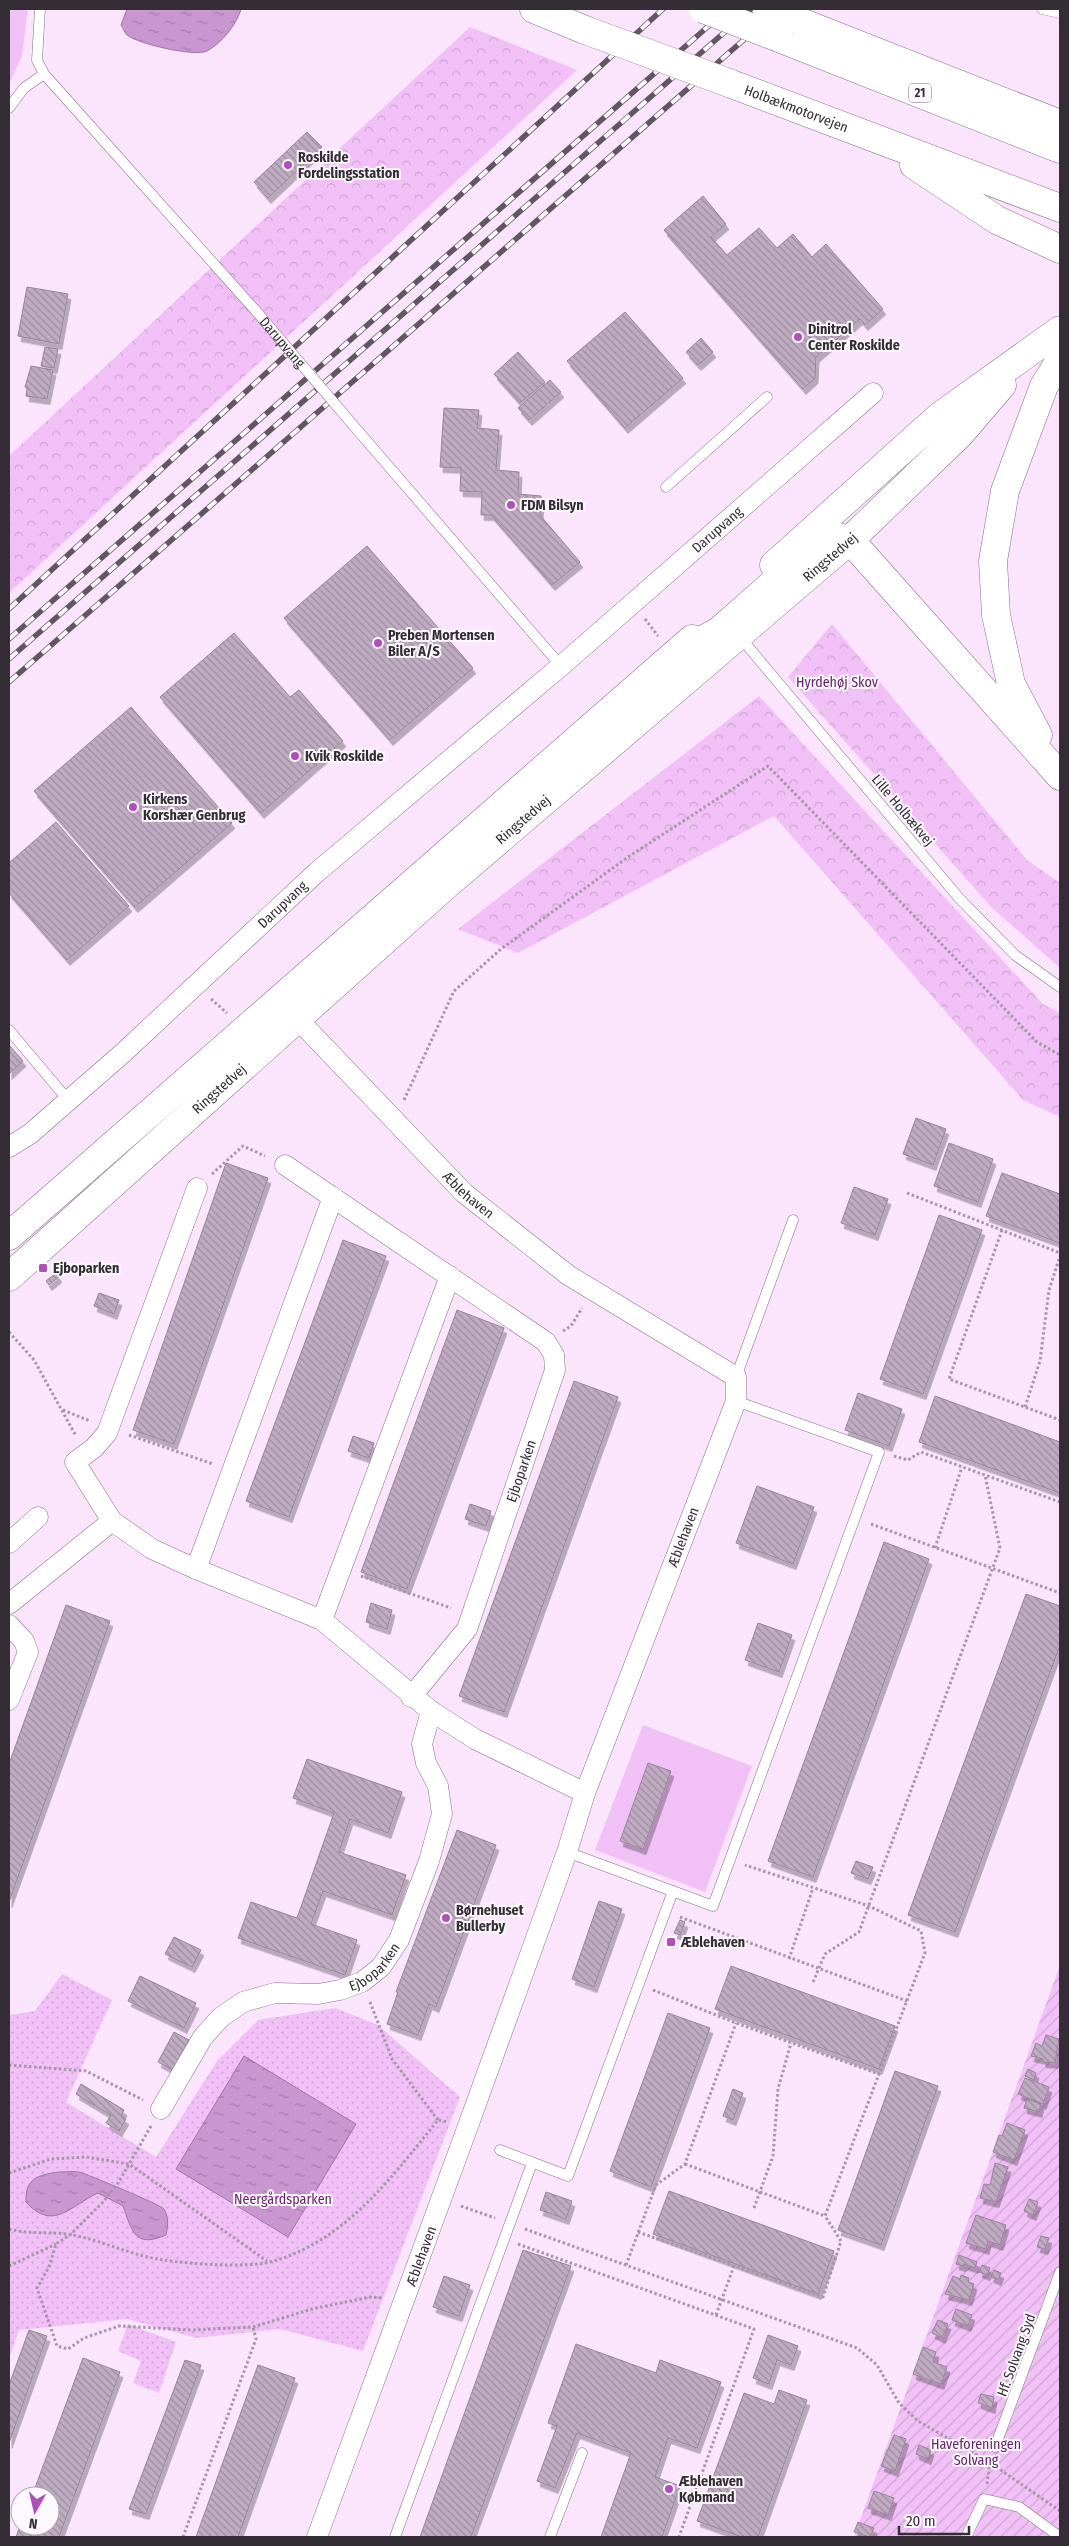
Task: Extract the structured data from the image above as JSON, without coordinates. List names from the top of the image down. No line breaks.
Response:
{"streets":{"main road":["21","Holbækmotorvejen","Ringstedvej"],"street":["Darupvang","Æblehaven","Ejboparken"],"lane":["Lille Holbækvej","Hf. Solvang Syd"]},"crossings":[["Ringstedvej","Lille Holbækvej"],["Ringstedvej","Æblehaven"]],"parks":["Hyrdehøj Skov","Neergårdsparken","Haveforeningen Solvang"],"places":{"other":["Roskilde Fordelingsstation","Dinitrol Center Roskilde","FDM Bilsyn","Preben Mortensen Biler A/S","Kvik Roskilde","Kirkens Korshær Genbrug","Børnehuset Bullerby","Æblehaven Købmand"],"transit":["Ejboparken","Æblehaven"]},"scale_bar":"20 m","north":"bottom"}
